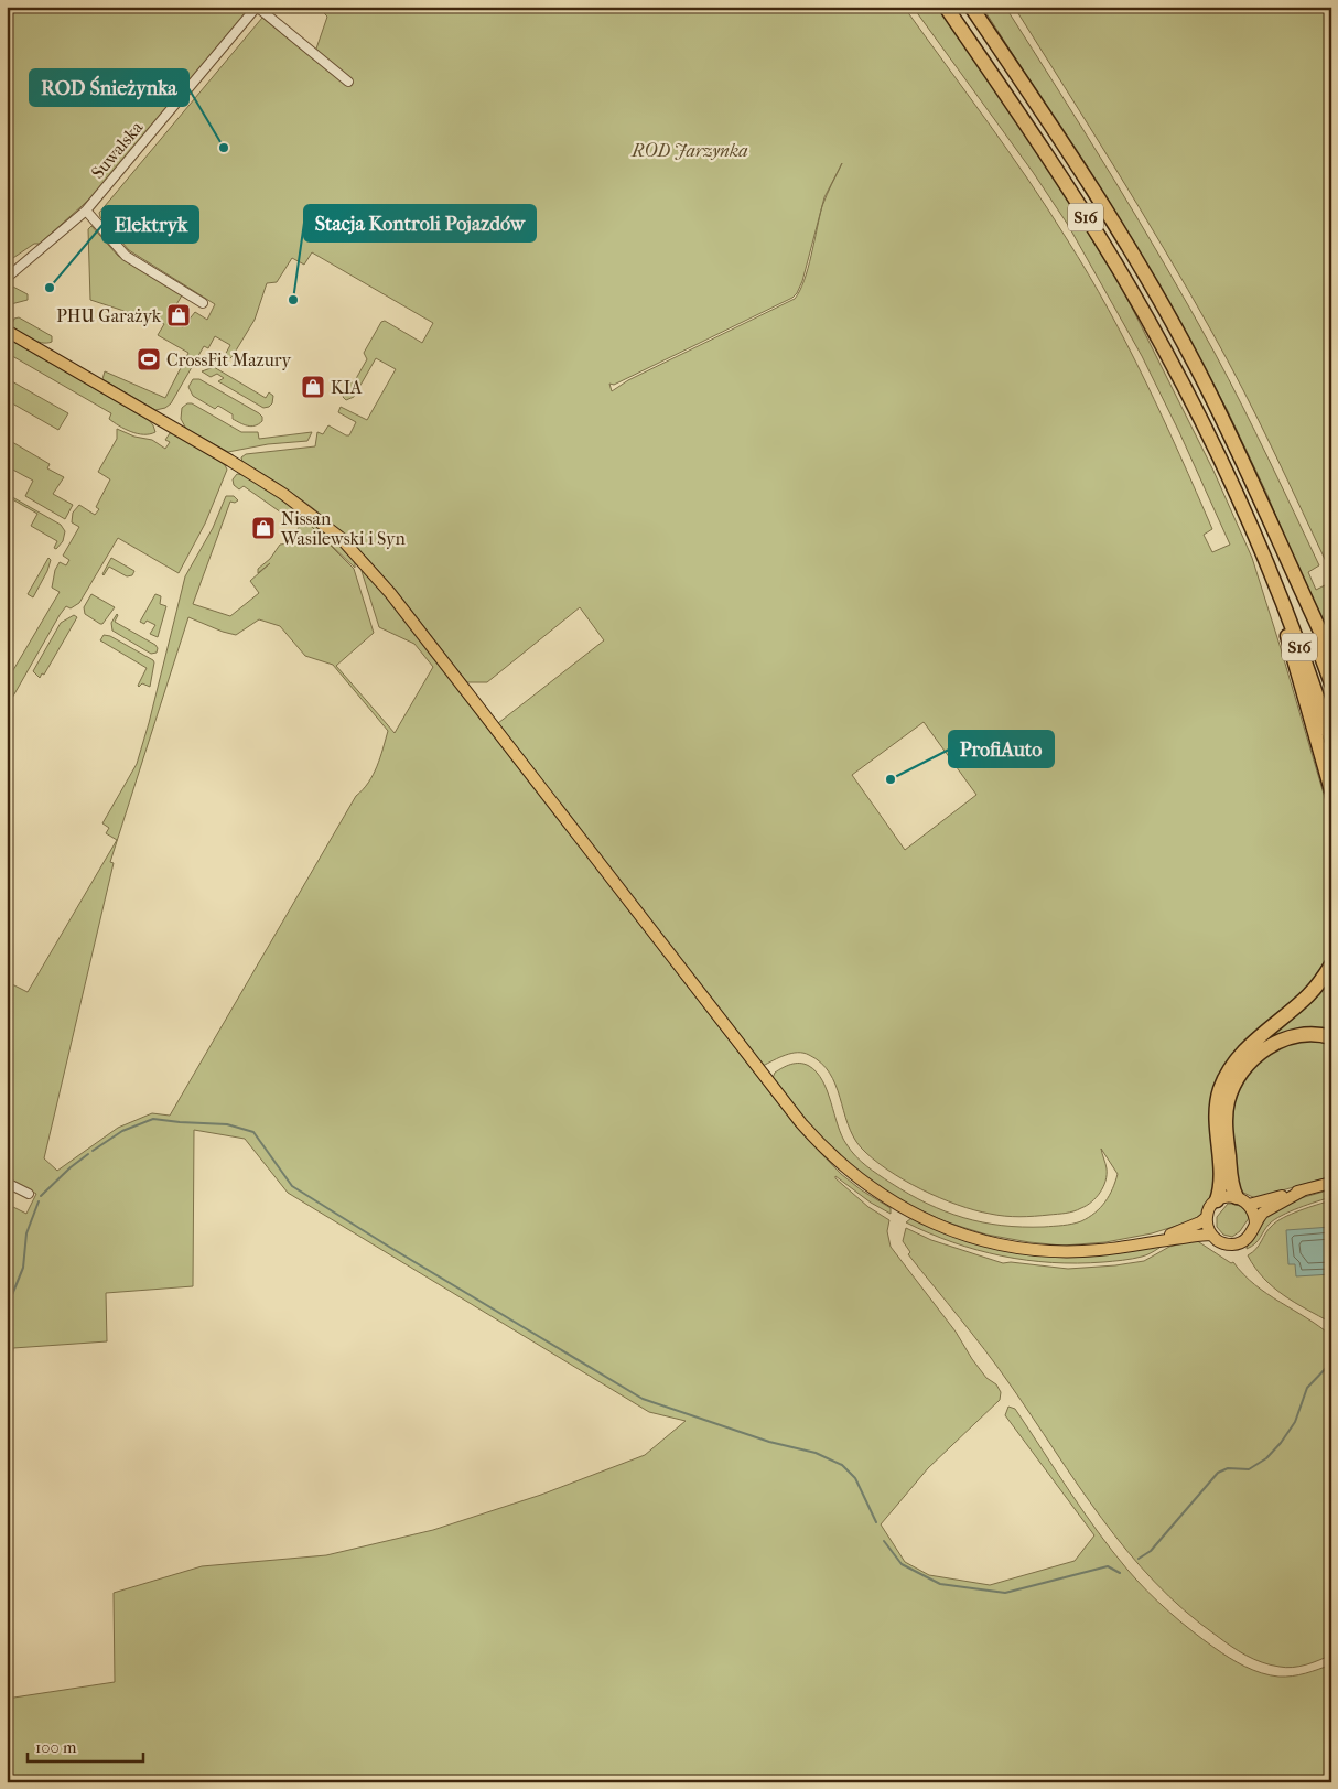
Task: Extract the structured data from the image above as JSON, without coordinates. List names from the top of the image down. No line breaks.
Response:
{"streets":{"highway":["S16"],"street":["Suwalska"]},"parks":["ROD Jarzynka"],"places":{"other":["ROD Śnieżynka","Elektryk","Stacja Kontroli Pojazdów","ProfiAuto"],"shop":["PHU Garażyk","KIA","Nissan Wasilewski i Syn"],"sports":["CrossFit Mazury"]},"scale_bar":"100 m"}
